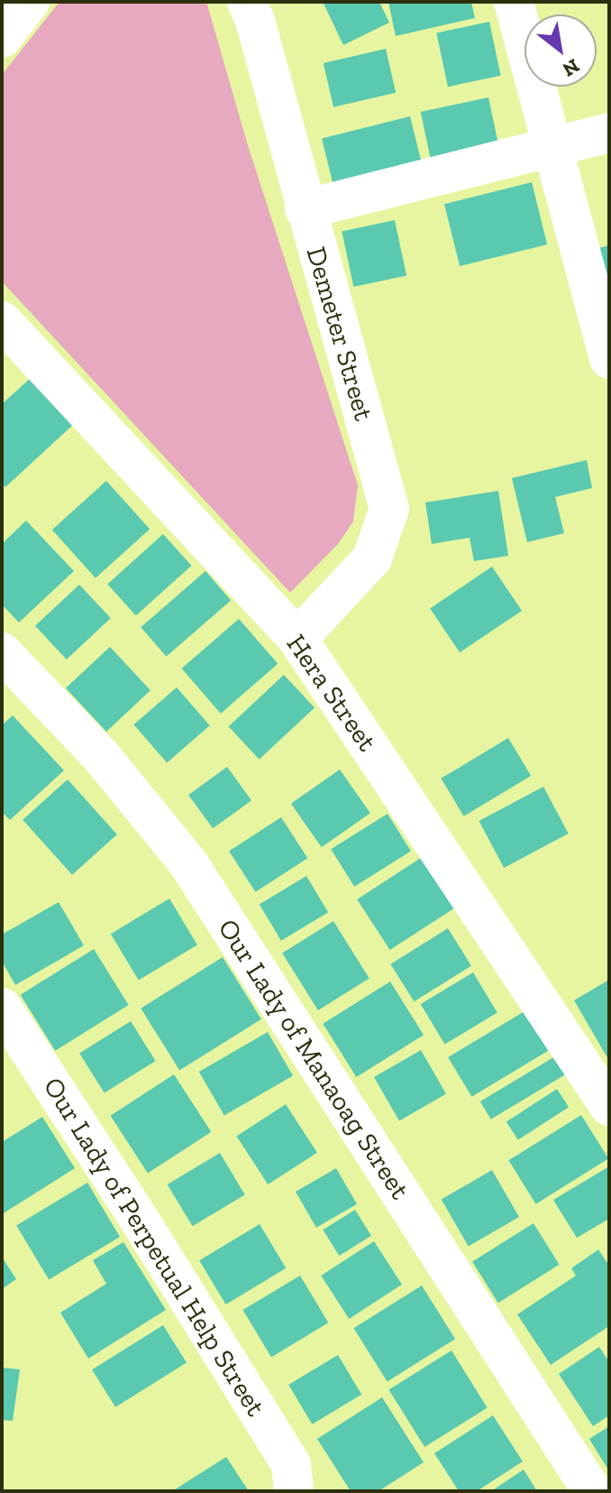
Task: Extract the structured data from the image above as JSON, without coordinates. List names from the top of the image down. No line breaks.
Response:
{"streets":{"street":["Demeter Street","Hera Street","Our Lady of Manaoag Street","Our Lady of Perpetual Help Street"]},"crossings":[["Demeter Street","Hera Street"]],"north":"bottom right"}
